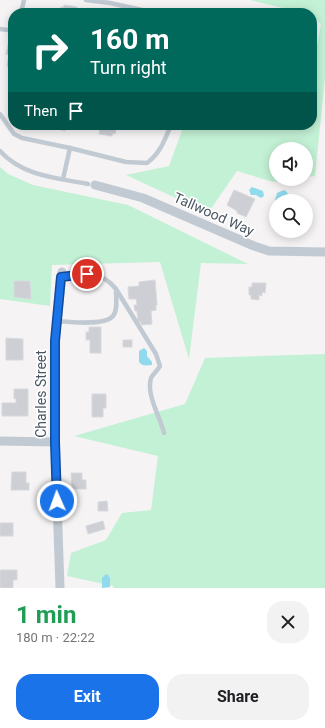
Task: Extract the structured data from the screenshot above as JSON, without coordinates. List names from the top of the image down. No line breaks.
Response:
{"streets":{"street":["Tallwood Way","Charles Street"]},"page":{"turn":["160 m","Turn right"],"then":"Then","heading":["1 min","180 m · 22:22"],"buttons":["Exit","Share"]}}
